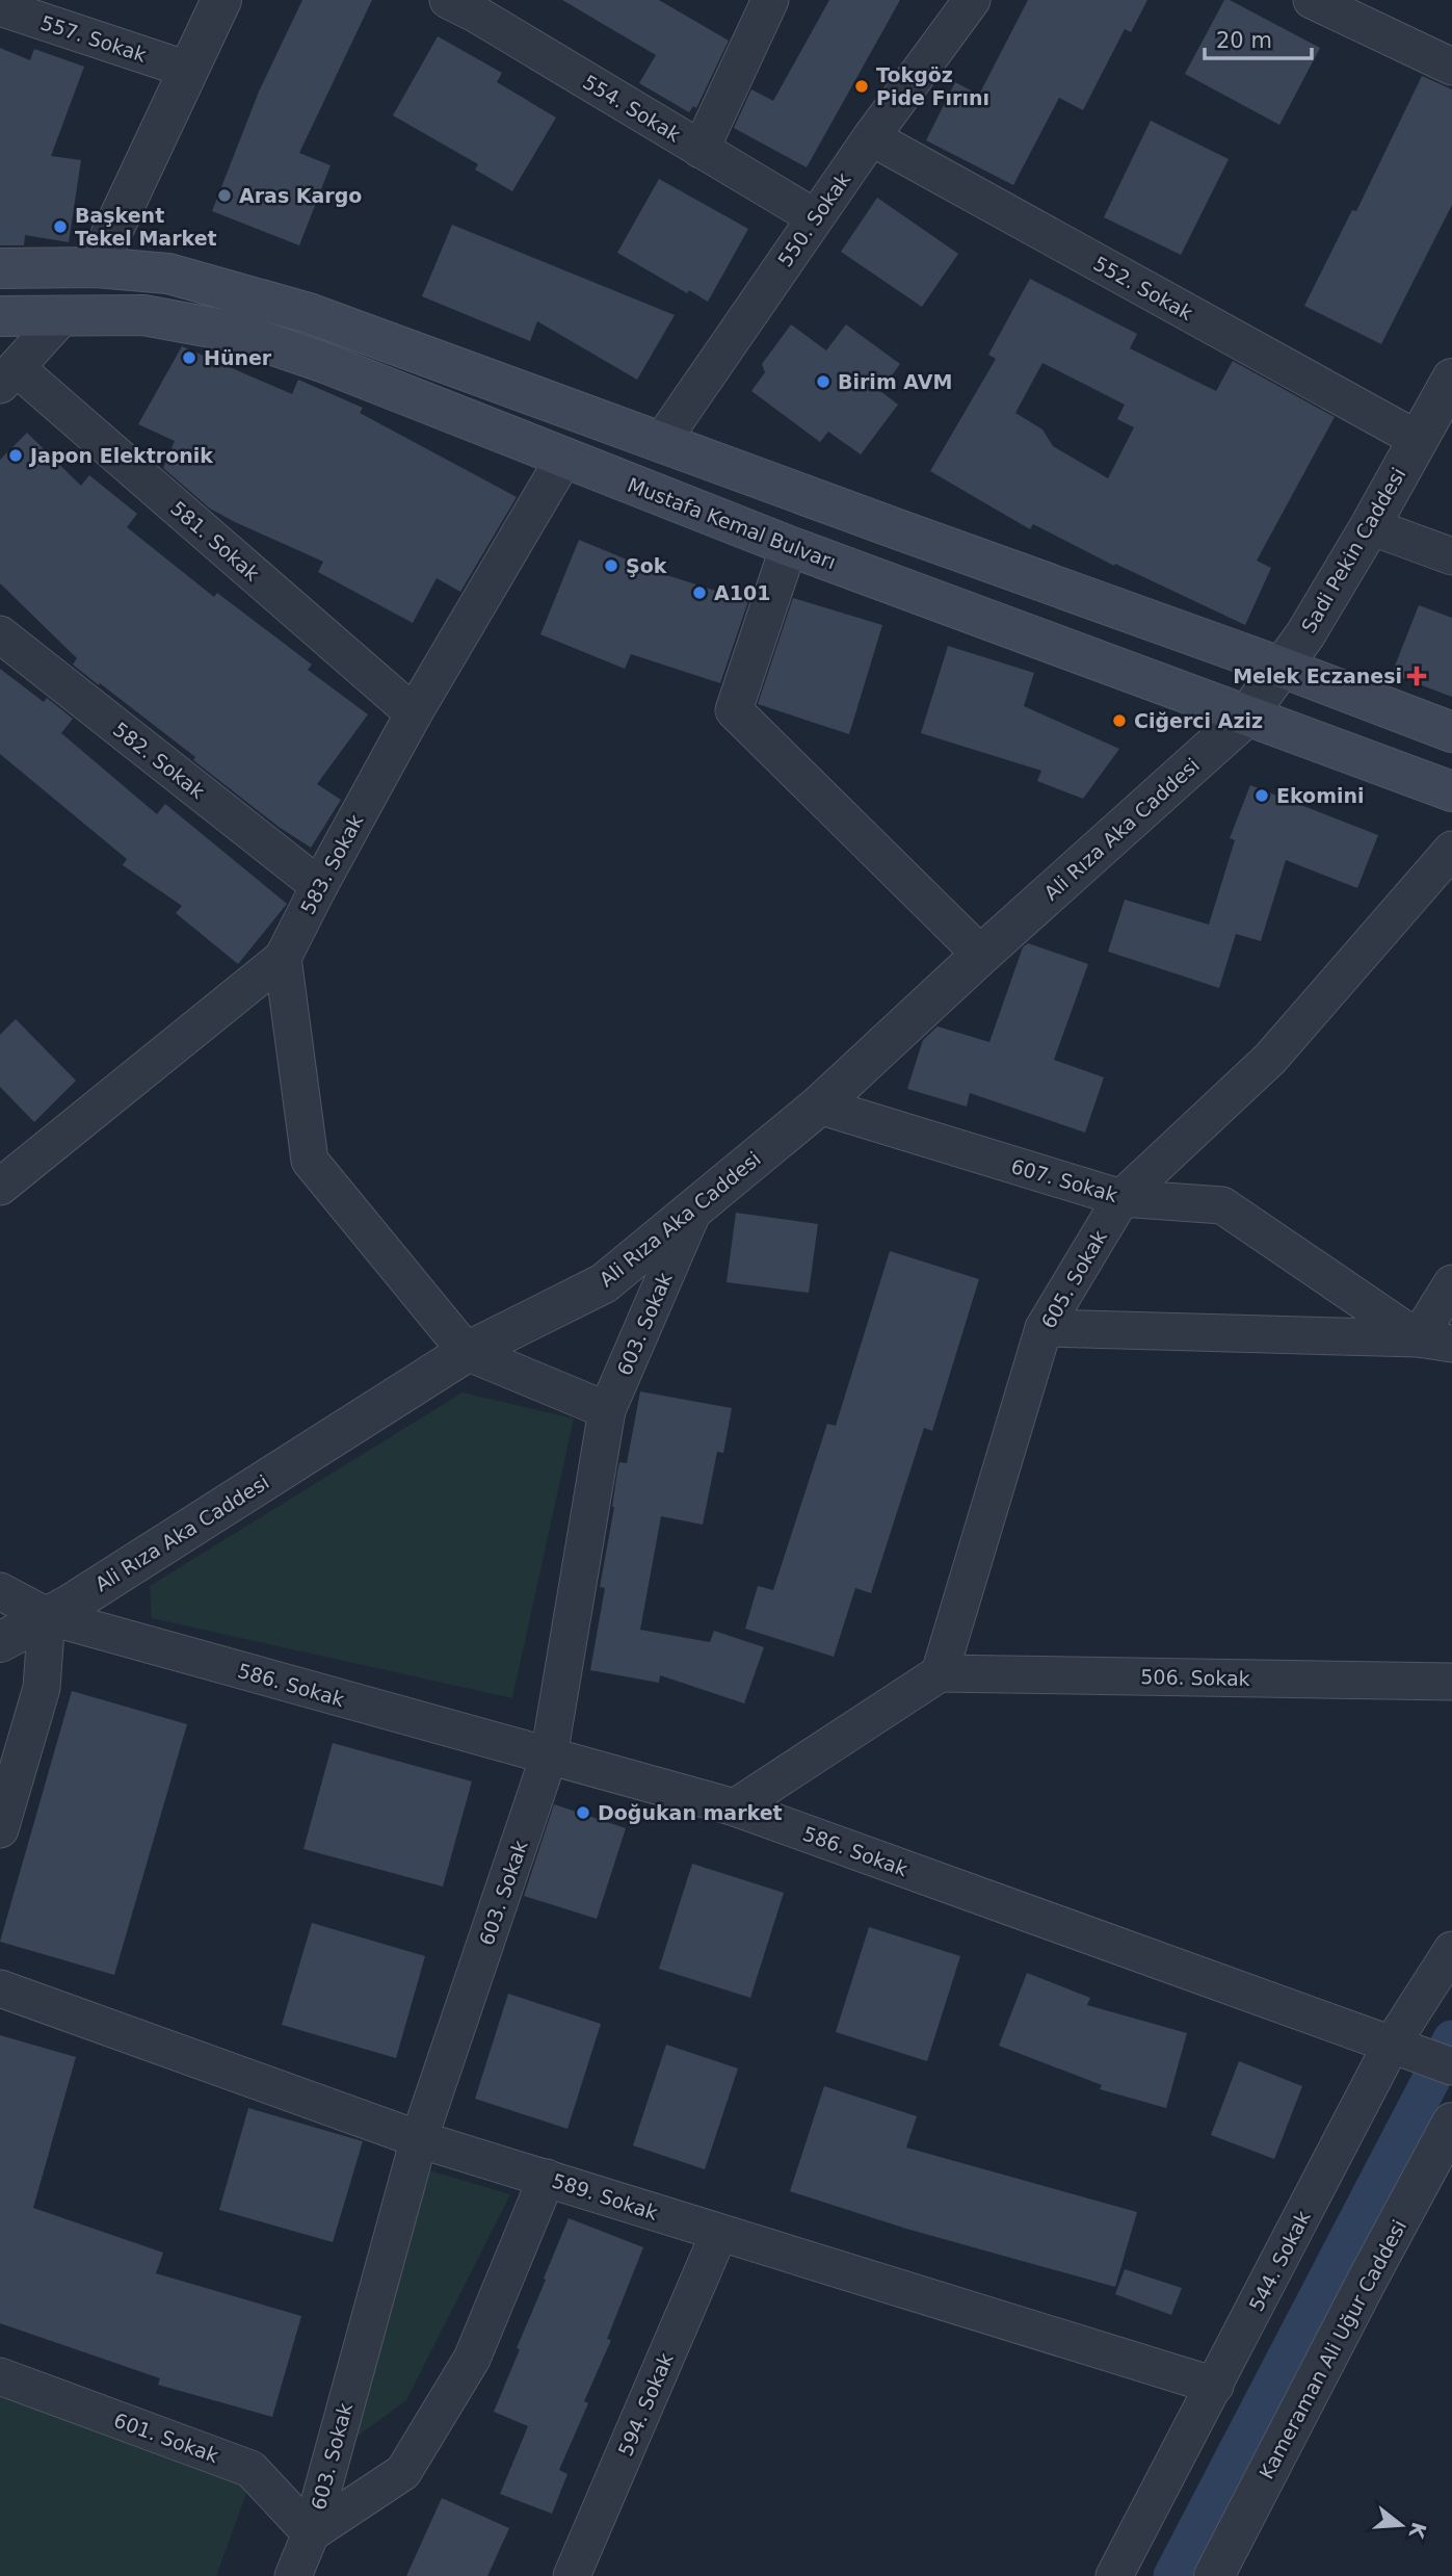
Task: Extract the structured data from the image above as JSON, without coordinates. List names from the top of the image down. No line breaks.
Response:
{"streets":{"main road":["Mustafa Kemal Bulvarı"],"street":["557. Sokak","554. Sokak","550. Sokak","552. Sokak","581. Sokak","Sadi Pekin Caddesi","582. Sokak","Ali Rıza Aka Caddesi","583. Sokak","607. Sokak","605. Sokak","603. Sokak","506. Sokak","586. Sokak","589. Sokak","544. Sokak","Kameraman Ali Uğur Caddesi","594. Sokak","601. Sokak"]},"crossings":[["554. Sokak","550. Sokak"],["550. Sokak","552. Sokak"],["552. Sokak","Sadi Pekin Caddesi"],["Mustafa Kemal Bulvarı","Sadi Pekin Caddesi"],["Mustafa Kemal Bulvarı","Ali Rıza Aka Caddesi"],["Mustafa Kemal Bulvarı","583. Sokak"],["581. Sokak","583. Sokak"],["Sadi Pekin Caddesi","Ali Rıza Aka Caddesi"],["582. Sokak","583. Sokak"],["Ali Rıza Aka Caddesi","607. Sokak"],["Ali Rıza Aka Caddesi","603. Sokak"],["Ali Rıza Aka Caddesi","586. Sokak"],["607. Sokak","605. Sokak"],["605. Sokak","506. Sokak"],["603. Sokak","586. Sokak"],["603. Sokak","589. Sokak"],["603. Sokak","601. Sokak"],["586. Sokak","544. Sokak"],["589. Sokak","544. Sokak"],["589. Sokak","594. Sokak"]],"places":{"other":["Tokgöz Pide Fırını","Aras Kargo","Başkent Tekel Market","Hüner","Birim AVM","Japon Elektronik","Şok","A101","Ciğerci Aziz","Ekomini","Doğukan market"],"health":["Melek Eczanesi"]},"scale_bar":"20 m","north":"right"}
